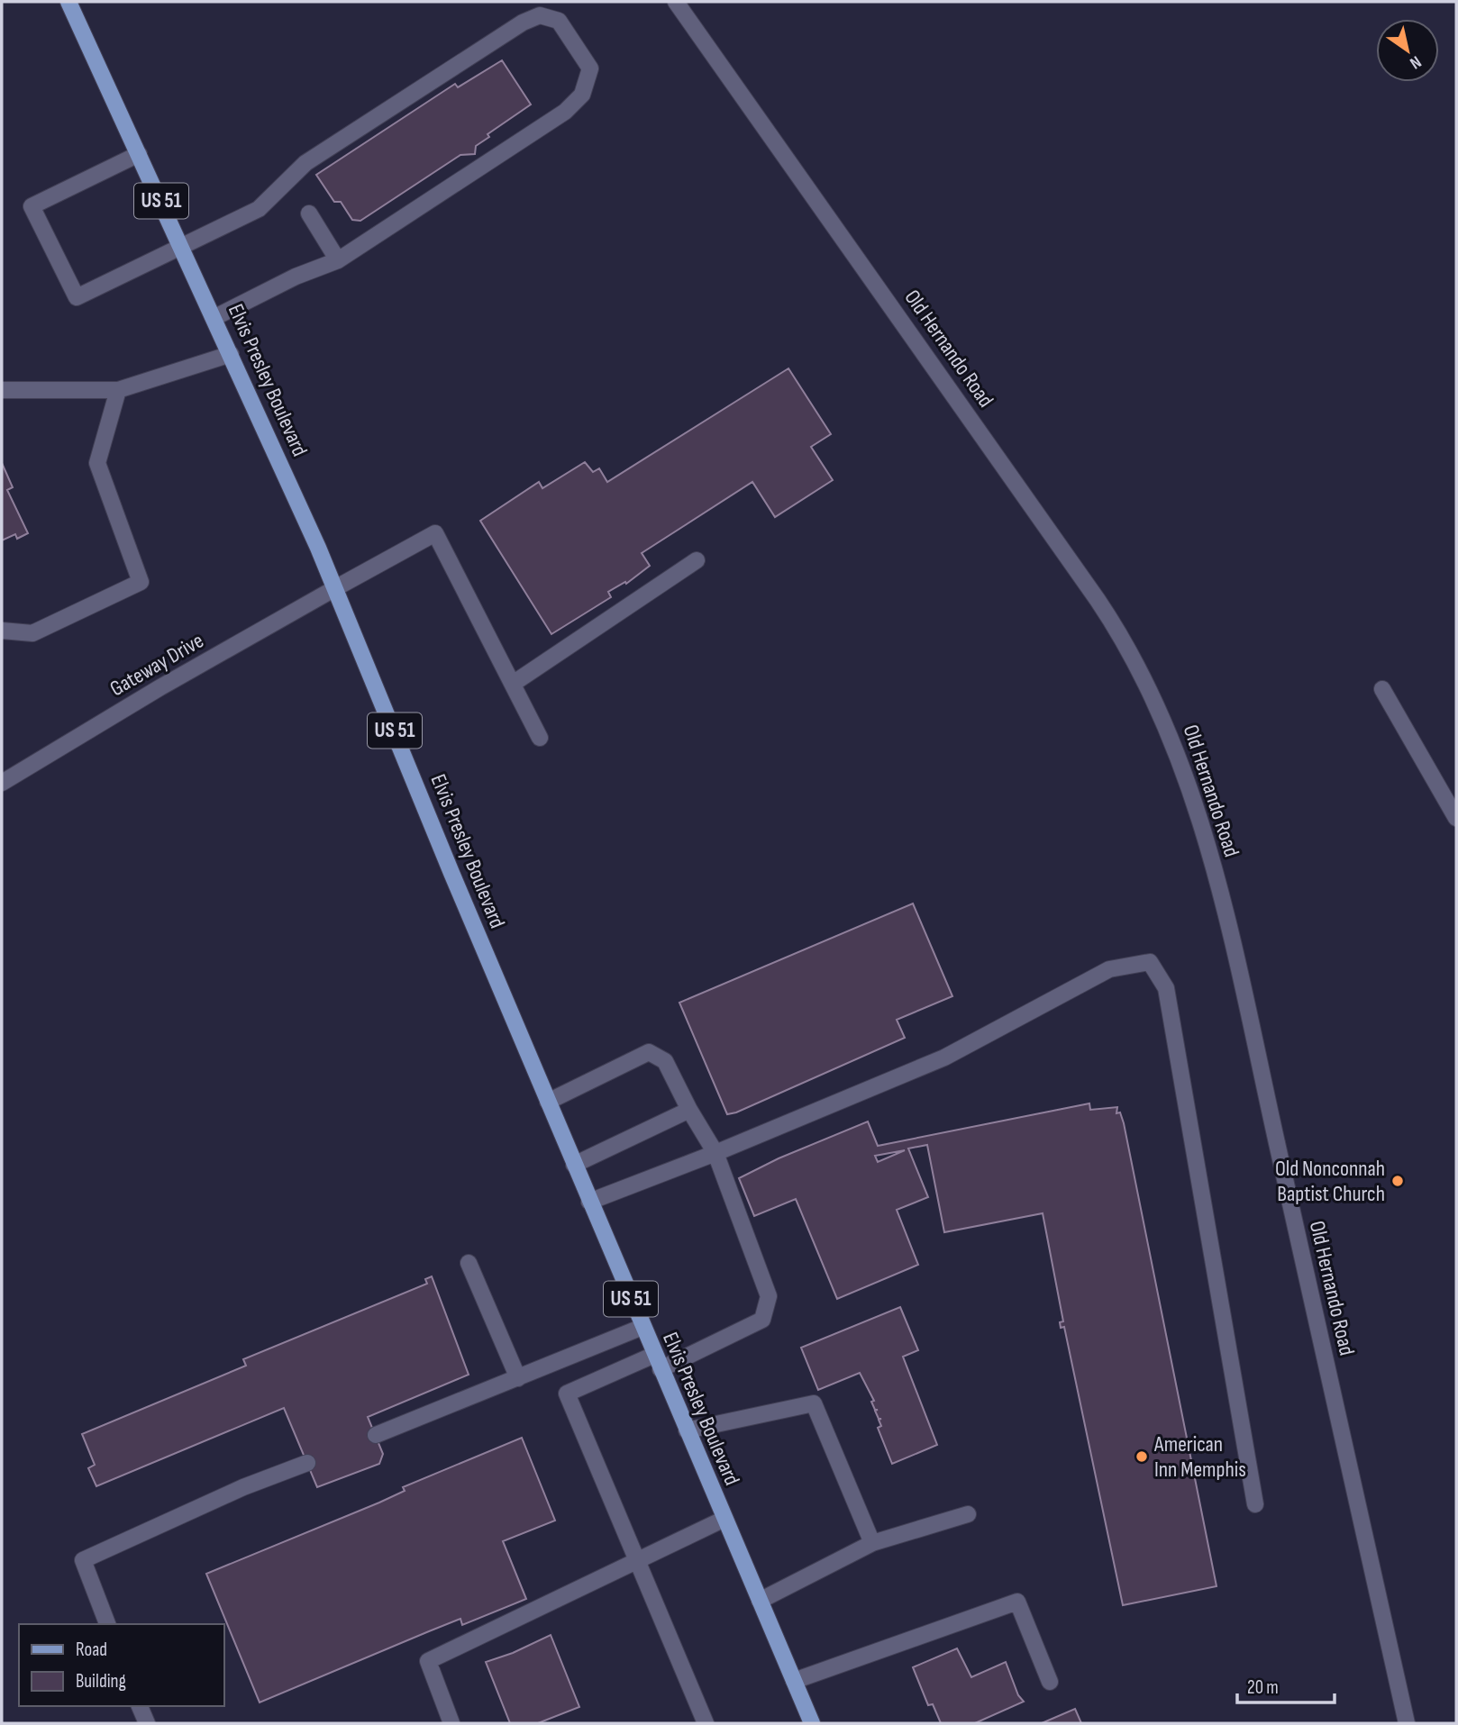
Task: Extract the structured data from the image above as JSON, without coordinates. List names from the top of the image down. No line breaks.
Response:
{"streets":{"main road":["US 51","Elvis Presley Boulevard"],"street":["Old Hernando Road","Gateway Drive"]},"crossings":[["Elvis Presley Boulevard","Gateway Drive"]],"places":["Old Nonconnah Baptist Church","American Inn Memphis"],"legend":["Road","Building"],"scale_bar":"20 m","north":"bottom right"}
